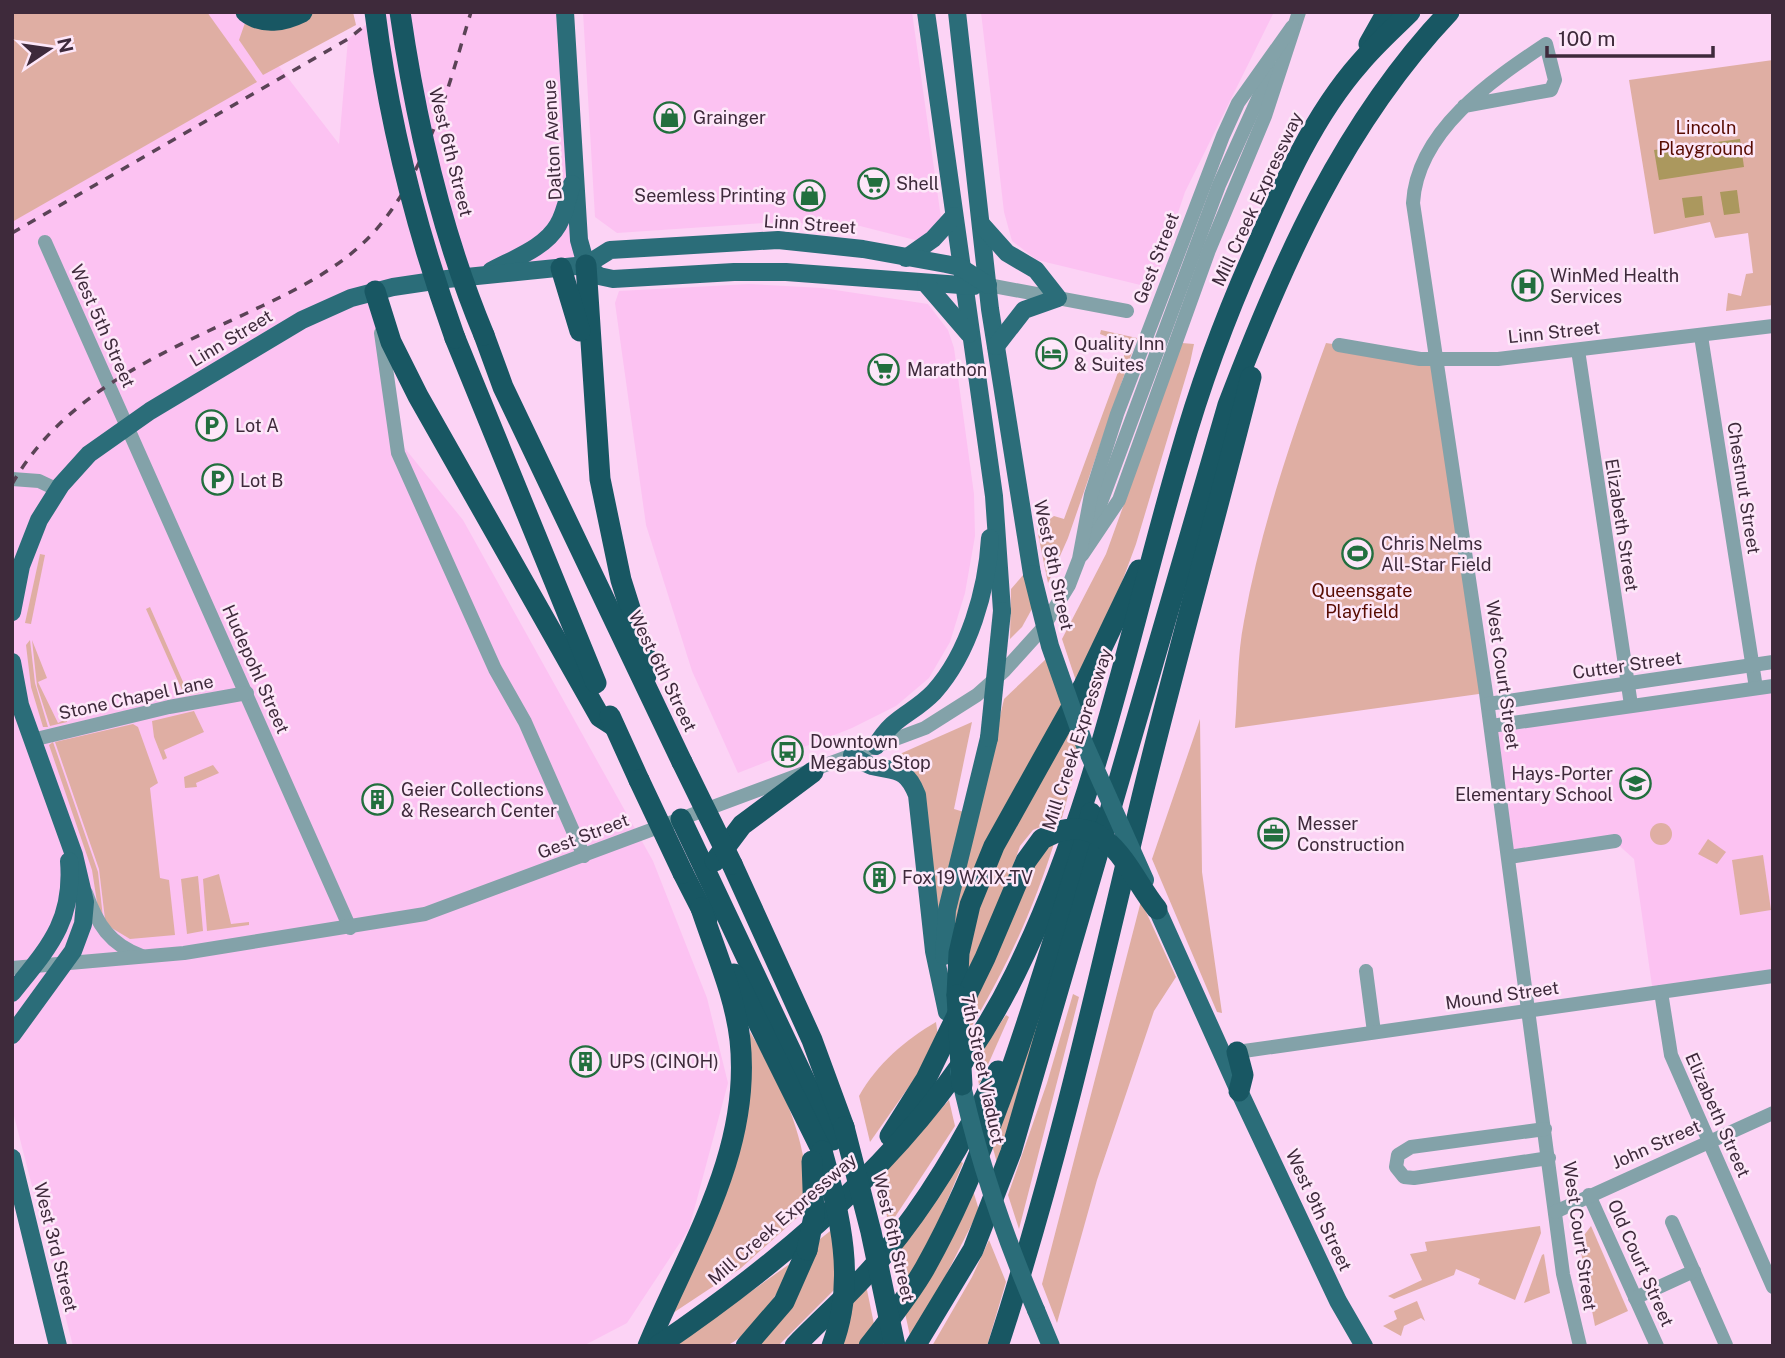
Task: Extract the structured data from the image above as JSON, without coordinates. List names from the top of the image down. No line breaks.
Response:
{"streets":{"highway":["West 6th Street","Mill Creek Expressway"],"main road":["Dalton Avenue","Linn Street","West 8th Street","7th Street Viaduct","West 9th Street","West 3rd Street"],"street":["Gest Street","West 5th Street","Chestnut Street","Elizabeth Street","Cutter Street","Hudepohl Street","West Court Street","Stone Chapel Lane","Mound Street","John Street","Old Court Street"]},"crossings":[["Dalton Avenue","Linn Street"],["Linn Street","West 5th Street"],["Linn Street","Chestnut Street"],["Linn Street","Elizabeth Street"],["Linn Street","West 8th Street"],["Linn Street","Hudepohl Street"],["Linn Street","West Court Street"],["Gest Street","Hudepohl Street"],["West 5th Street","Hudepohl Street"],["Chestnut Street","Cutter Street"],["Elizabeth Street","Cutter Street"],["Elizabeth Street","Mound Street"],["Elizabeth Street","John Street"],["West 8th Street","West 9th Street"],["Cutter Street","West Court Street"],["Hudepohl Street","Stone Chapel Lane"],["West Court Street","Mound Street"],["West Court Street","John Street"],["John Street","Old Court Street"]],"parks":["Lincoln Playground","Queensgate Playfield"],"places":{"shop":["Grainger","Seemless Printing"],"supermarket":["Shell","Marathon"],"hospital":["WinMed Health Services"],"hotel":["Quality Inn & Suites"],"parking":["Lot A","Lot B"],"sports":["Chris Nelms All-Star Field"],"bus stop":["Downtown Megabus Stop"],"school or university":["Hays-Porter Elementary School"],"building":["Geier Collections & Research Center","Fox 19 WXIX-TV","UPS (CINOH)"],"office":["Messer Construction"]},"scale_bar":"100 m","north":"right"}
